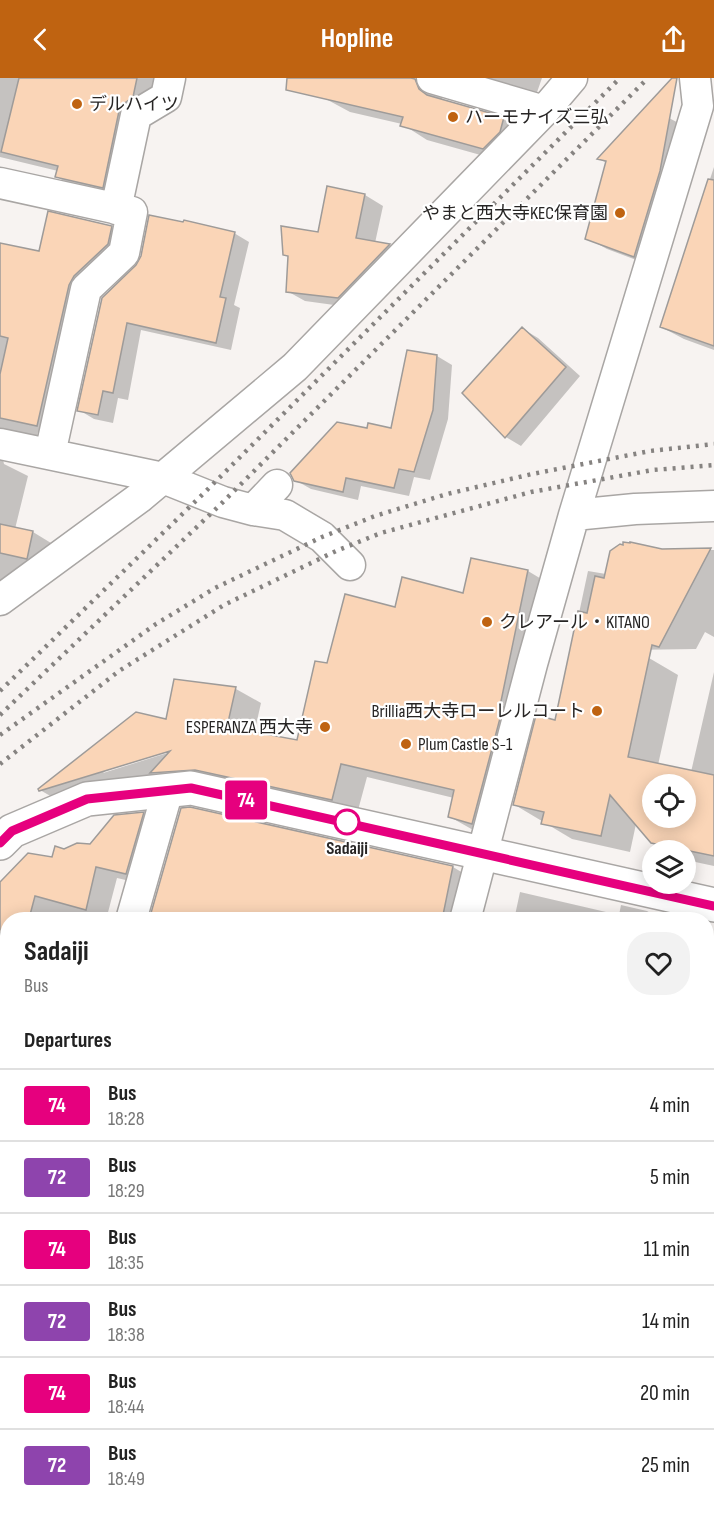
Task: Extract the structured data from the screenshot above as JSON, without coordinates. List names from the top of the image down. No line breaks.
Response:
{"places":["デルハイツ","ハーモナイズ三弘","やまと西大寺KEC保育園","クレアール・KITANO","Brillia西大寺ローレルコート","ESPERANZA 西大寺","Plum Castle S-1","Sadaiji"],"lines":["bus line 74"],"page":{"header":"Hopline","on_map":"74","heading":[["Sadaiji","Bus"],"Departures"],"list":[{"mark":"74","name":"Bus","note":"18:28","value":"4 min"},{"mark":"72","name":"Bus","note":"18:29","value":"5 min"},{"mark":"74","name":"Bus","note":"18:35","value":"11 min"},{"mark":"72","name":"Bus","note":"18:38","value":"14 min"},{"mark":"74","name":"Bus","note":"18:44","value":"20 min"},{"mark":"72","name":"Bus","note":"18:49","value":"25 min"}]}}
